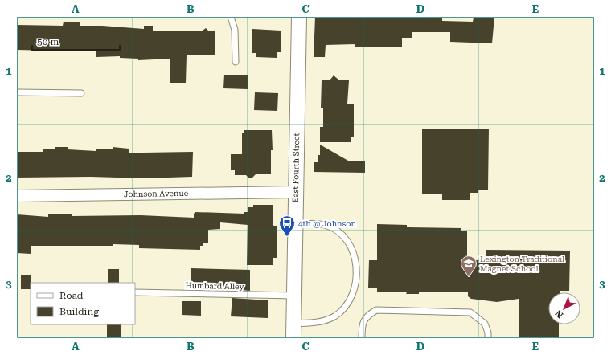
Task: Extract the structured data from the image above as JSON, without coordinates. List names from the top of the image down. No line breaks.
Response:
{"streets":{"street":["East Fourth Street","Johnson Avenue"],"lane":["Humbard Alley"]},"crossings":[["East Fourth Street","Johnson Avenue"],["East Fourth Street","Humbard Alley"]],"places":{"bus stop":["4th @ Johnson"],"school or university":["Lexington Traditional Magnet School"]},"legend":["Road","Building"],"scale_bar":"50 m","north":"bottom left","grid":{"columns":["A","B","C","D","E"],"rows":["1","2","3"]}}
